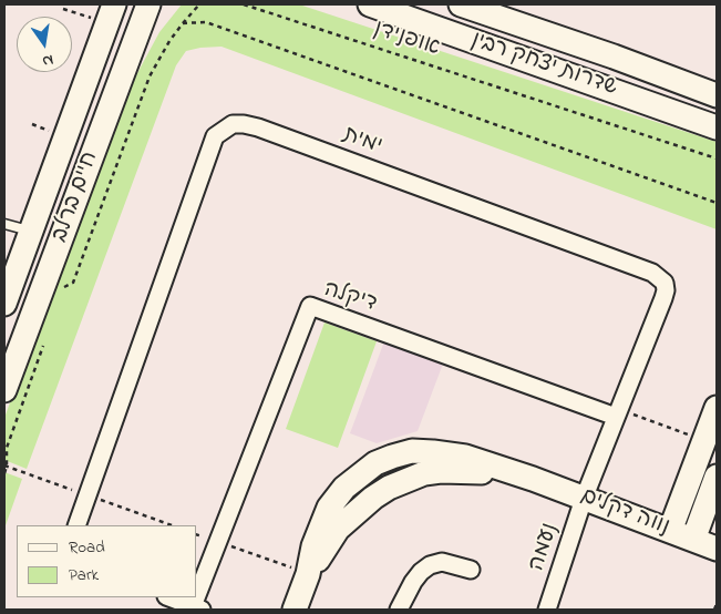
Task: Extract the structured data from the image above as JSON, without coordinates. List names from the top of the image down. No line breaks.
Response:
{"streets":{"street":["שדרות יצחק רבין","ימית","חיים ברלב","דיקלה","נווה דקלים","נעמה"],"path":["אופנידן"]},"crossings":[["ימית","דיקלה"],["ימית","נווה דקלים"],["ימית","נעמה"],["נווה דקלים","נעמה"]],"legend":["Road","Park"],"north":"bottom"}
